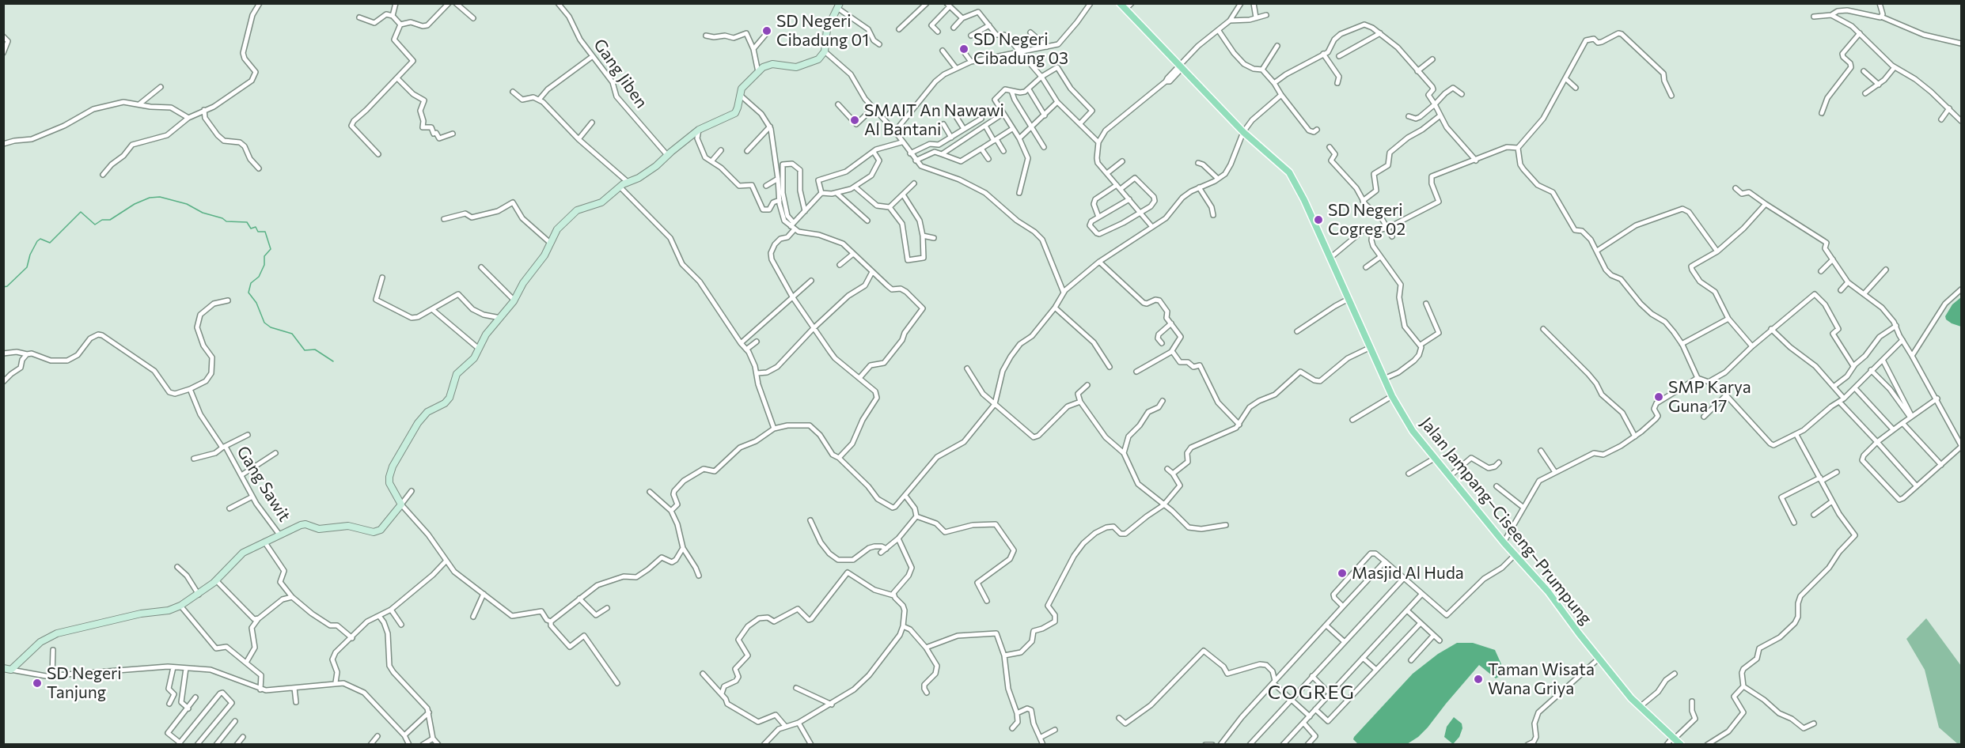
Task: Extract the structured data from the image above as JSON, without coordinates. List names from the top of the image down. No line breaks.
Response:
{"streets":{"main road":["Jalan Jampang–Ciseeng–Prumpung"],"street":["Gang Jiben","Gang Sawit"]},"districts":["COGREG"],"places":["SD Negeri Cibadung 01","SD Negeri Cibadung 03","SMAIT An Nawawi Al Bantani","SD Negeri Cogreg 02","SMP Karya Guna 17","Masjid Al Huda","Taman Wisata Wana Griya","SD Negeri Tanjung"]}
